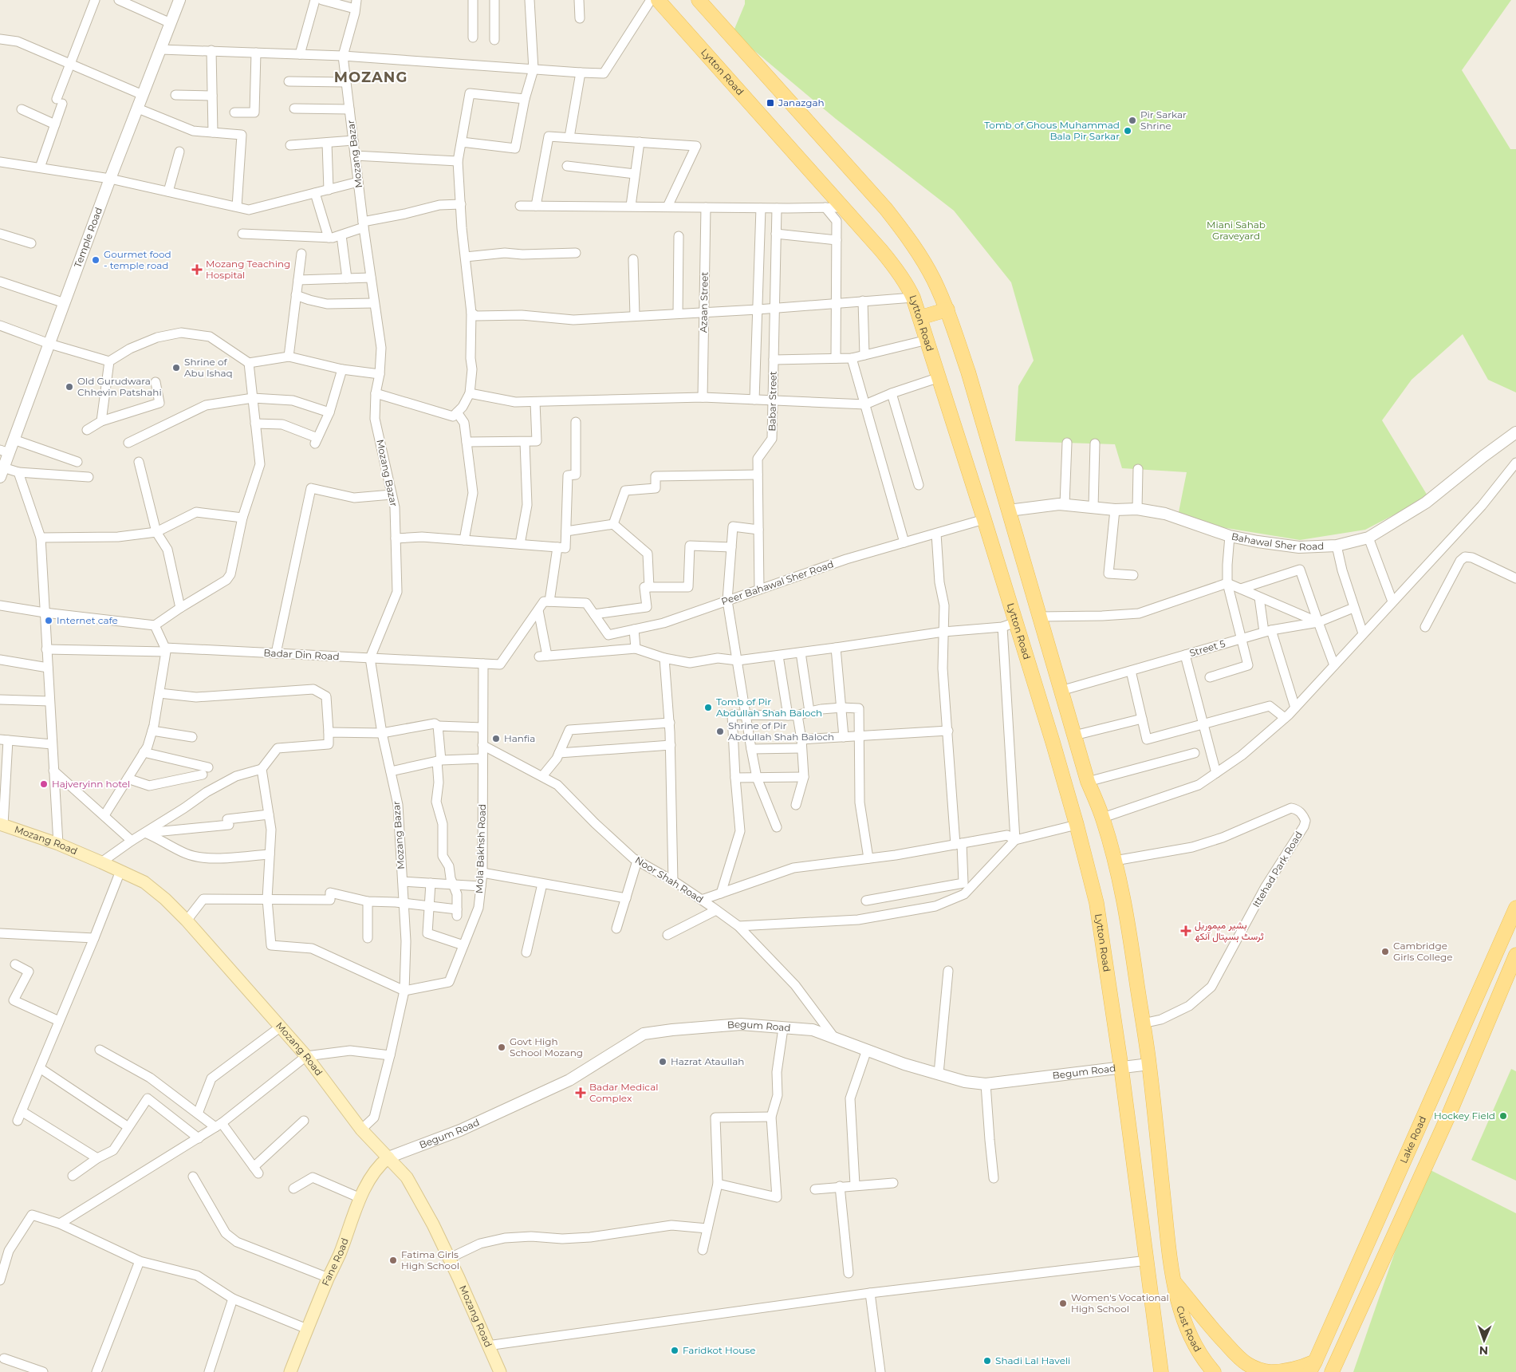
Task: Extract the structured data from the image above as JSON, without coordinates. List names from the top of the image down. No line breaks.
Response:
{"streets":{"main road":["Lytton Road","Mozang Road","Lake Road","Fane Road","Cust Road"],"street":["Mozang Bazar","Temple Road","Azaan Street","Babar Street","Bahawal Sher Road","Peer Bahawal Sher Road","Street 5","Badar Din Road","Mola Bakhsh Road","Ittehad Park Road","Noor Shah Road","Begum Road"]},"crossings":[["Lytton Road","Peer Bahawal Sher Road"],["Lytton Road","Begum Road"],["Mozang Bazar","Badar Din Road"],["Mozang Bazar","Mozang Road"],["Mozang Bazar","Mola Bakhsh Road"],["Babar Street","Peer Bahawal Sher Road"],["Peer Bahawal Sher Road","Badar Din Road"],["Badar Din Road","Mola Bakhsh Road"],["Mozang Road","Begum Road"],["Mozang Road","Fane Road"],["Mola Bakhsh Road","Noor Shah Road"],["Noor Shah Road","Begum Road"],["Begum Road","Fane Road"],["Begum Road","Cust Road"]],"districts":["MOZANG"],"parks":["Miani Sahab Graveyard"],"places":{"transit":["Janazgah"],"other":["Pir Sarkar Shrine","Tomb of Ghous Muhammad Bala Pir Sarkar","Gourmet food - temple road","Shrine of Abu Ishaq","Old Gurudwara Chhevin Patshahi","Internet cafe","Tomb of Pir Abdullah Shah Baloch","Shrine of Pir Abdullah Shah Baloch","Hanfia","Hajveryinn hotel","Cambridge Girls College","Govt High School Mozang","Hazrat Ataullah","Hockey Field","Fatima Girls High School","Women's Vocational High School","Faridkot House","Shadi Lal Haveli"],"health":["Mozang Teaching Hospital","بشیر میموریل ٹرسٹ ہسپتال آنکھ","Badar Medical Complex"]},"north":"bottom"}
